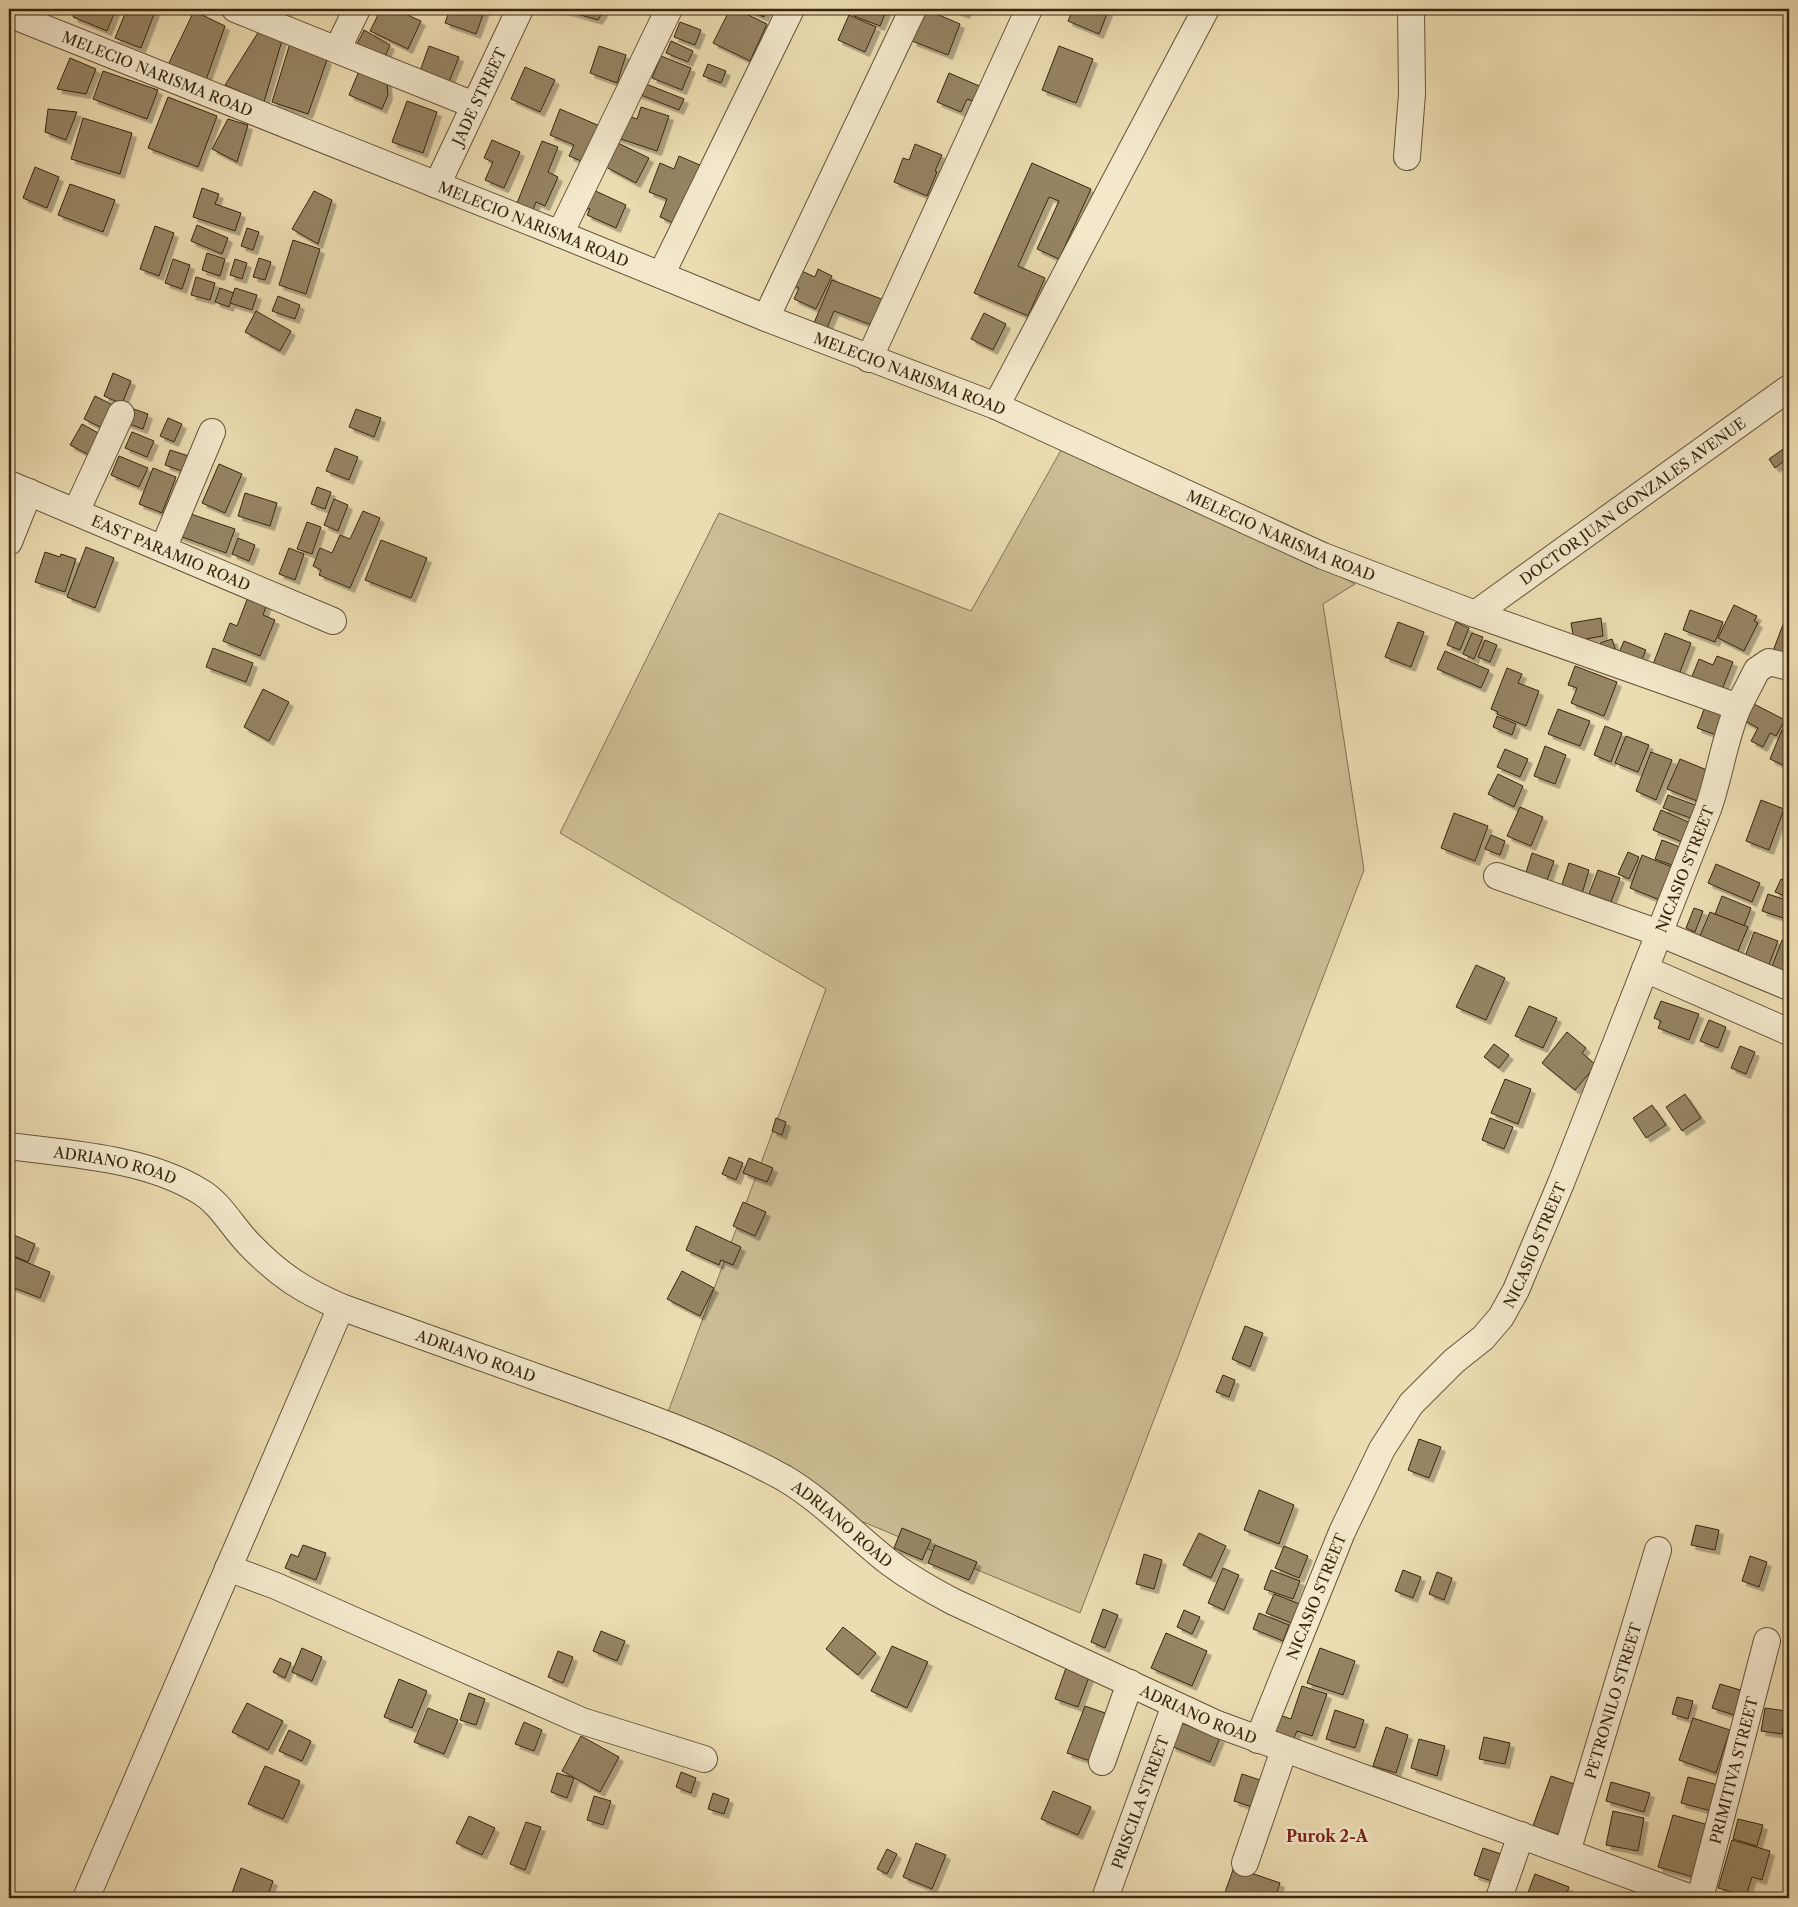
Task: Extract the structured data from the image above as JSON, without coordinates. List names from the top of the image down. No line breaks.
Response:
{"streets":{"street":["MELECIO NARISMA ROAD","JADE STREET","DOCTOR JUAN GONZALES AVENUE","EAST PARAMIO ROAD","NICASIO STREET","ADRIANO ROAD","PETRONILO STREET","PRIMITIVA STREET","PRISCILA STREET"]},"crossings":[["MELECIO NARISMA ROAD","JADE STREET"],["MELECIO NARISMA ROAD","DOCTOR JUAN GONZALES AVENUE"],["MELECIO NARISMA ROAD","NICASIO STREET"],["NICASIO STREET","ADRIANO ROAD"],["ADRIANO ROAD","PETRONILO STREET"],["ADRIANO ROAD","PRISCILA STREET"]],"districts":["Purok 2-A"]}
